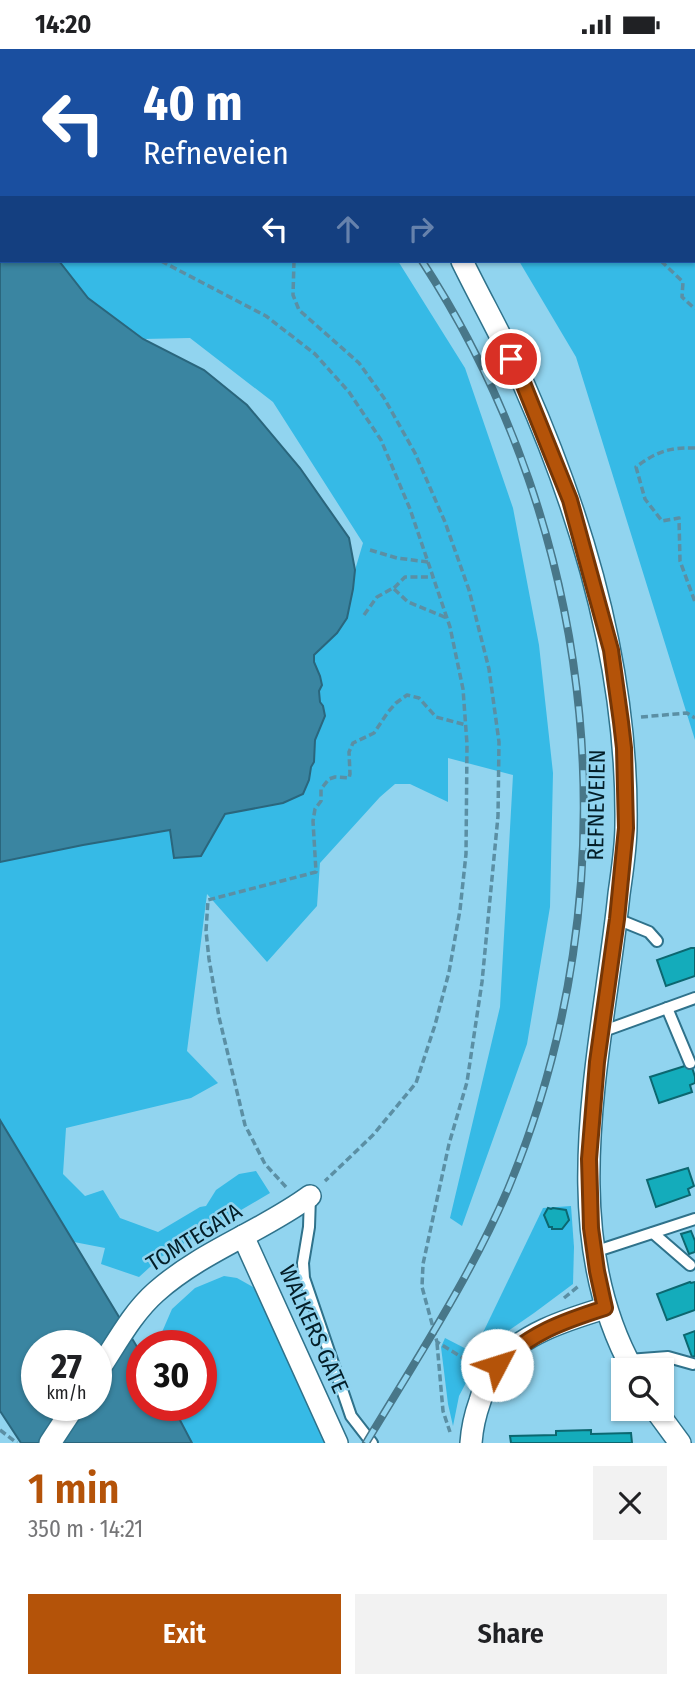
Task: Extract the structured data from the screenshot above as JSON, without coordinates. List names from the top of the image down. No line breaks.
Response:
{"streets":{"street":["REFNEVEIEN","TOMTEGATA","WALKERS GATE"]},"crossings":[["TOMTEGATA","WALKERS GATE"]],"page":{"status":"14:20","turn":["40 m","Refneveien"],"speed":"27 km/h","limit":"30","heading":["1 min","350 m · 14:21"],"buttons":["Exit","Share"]}}
